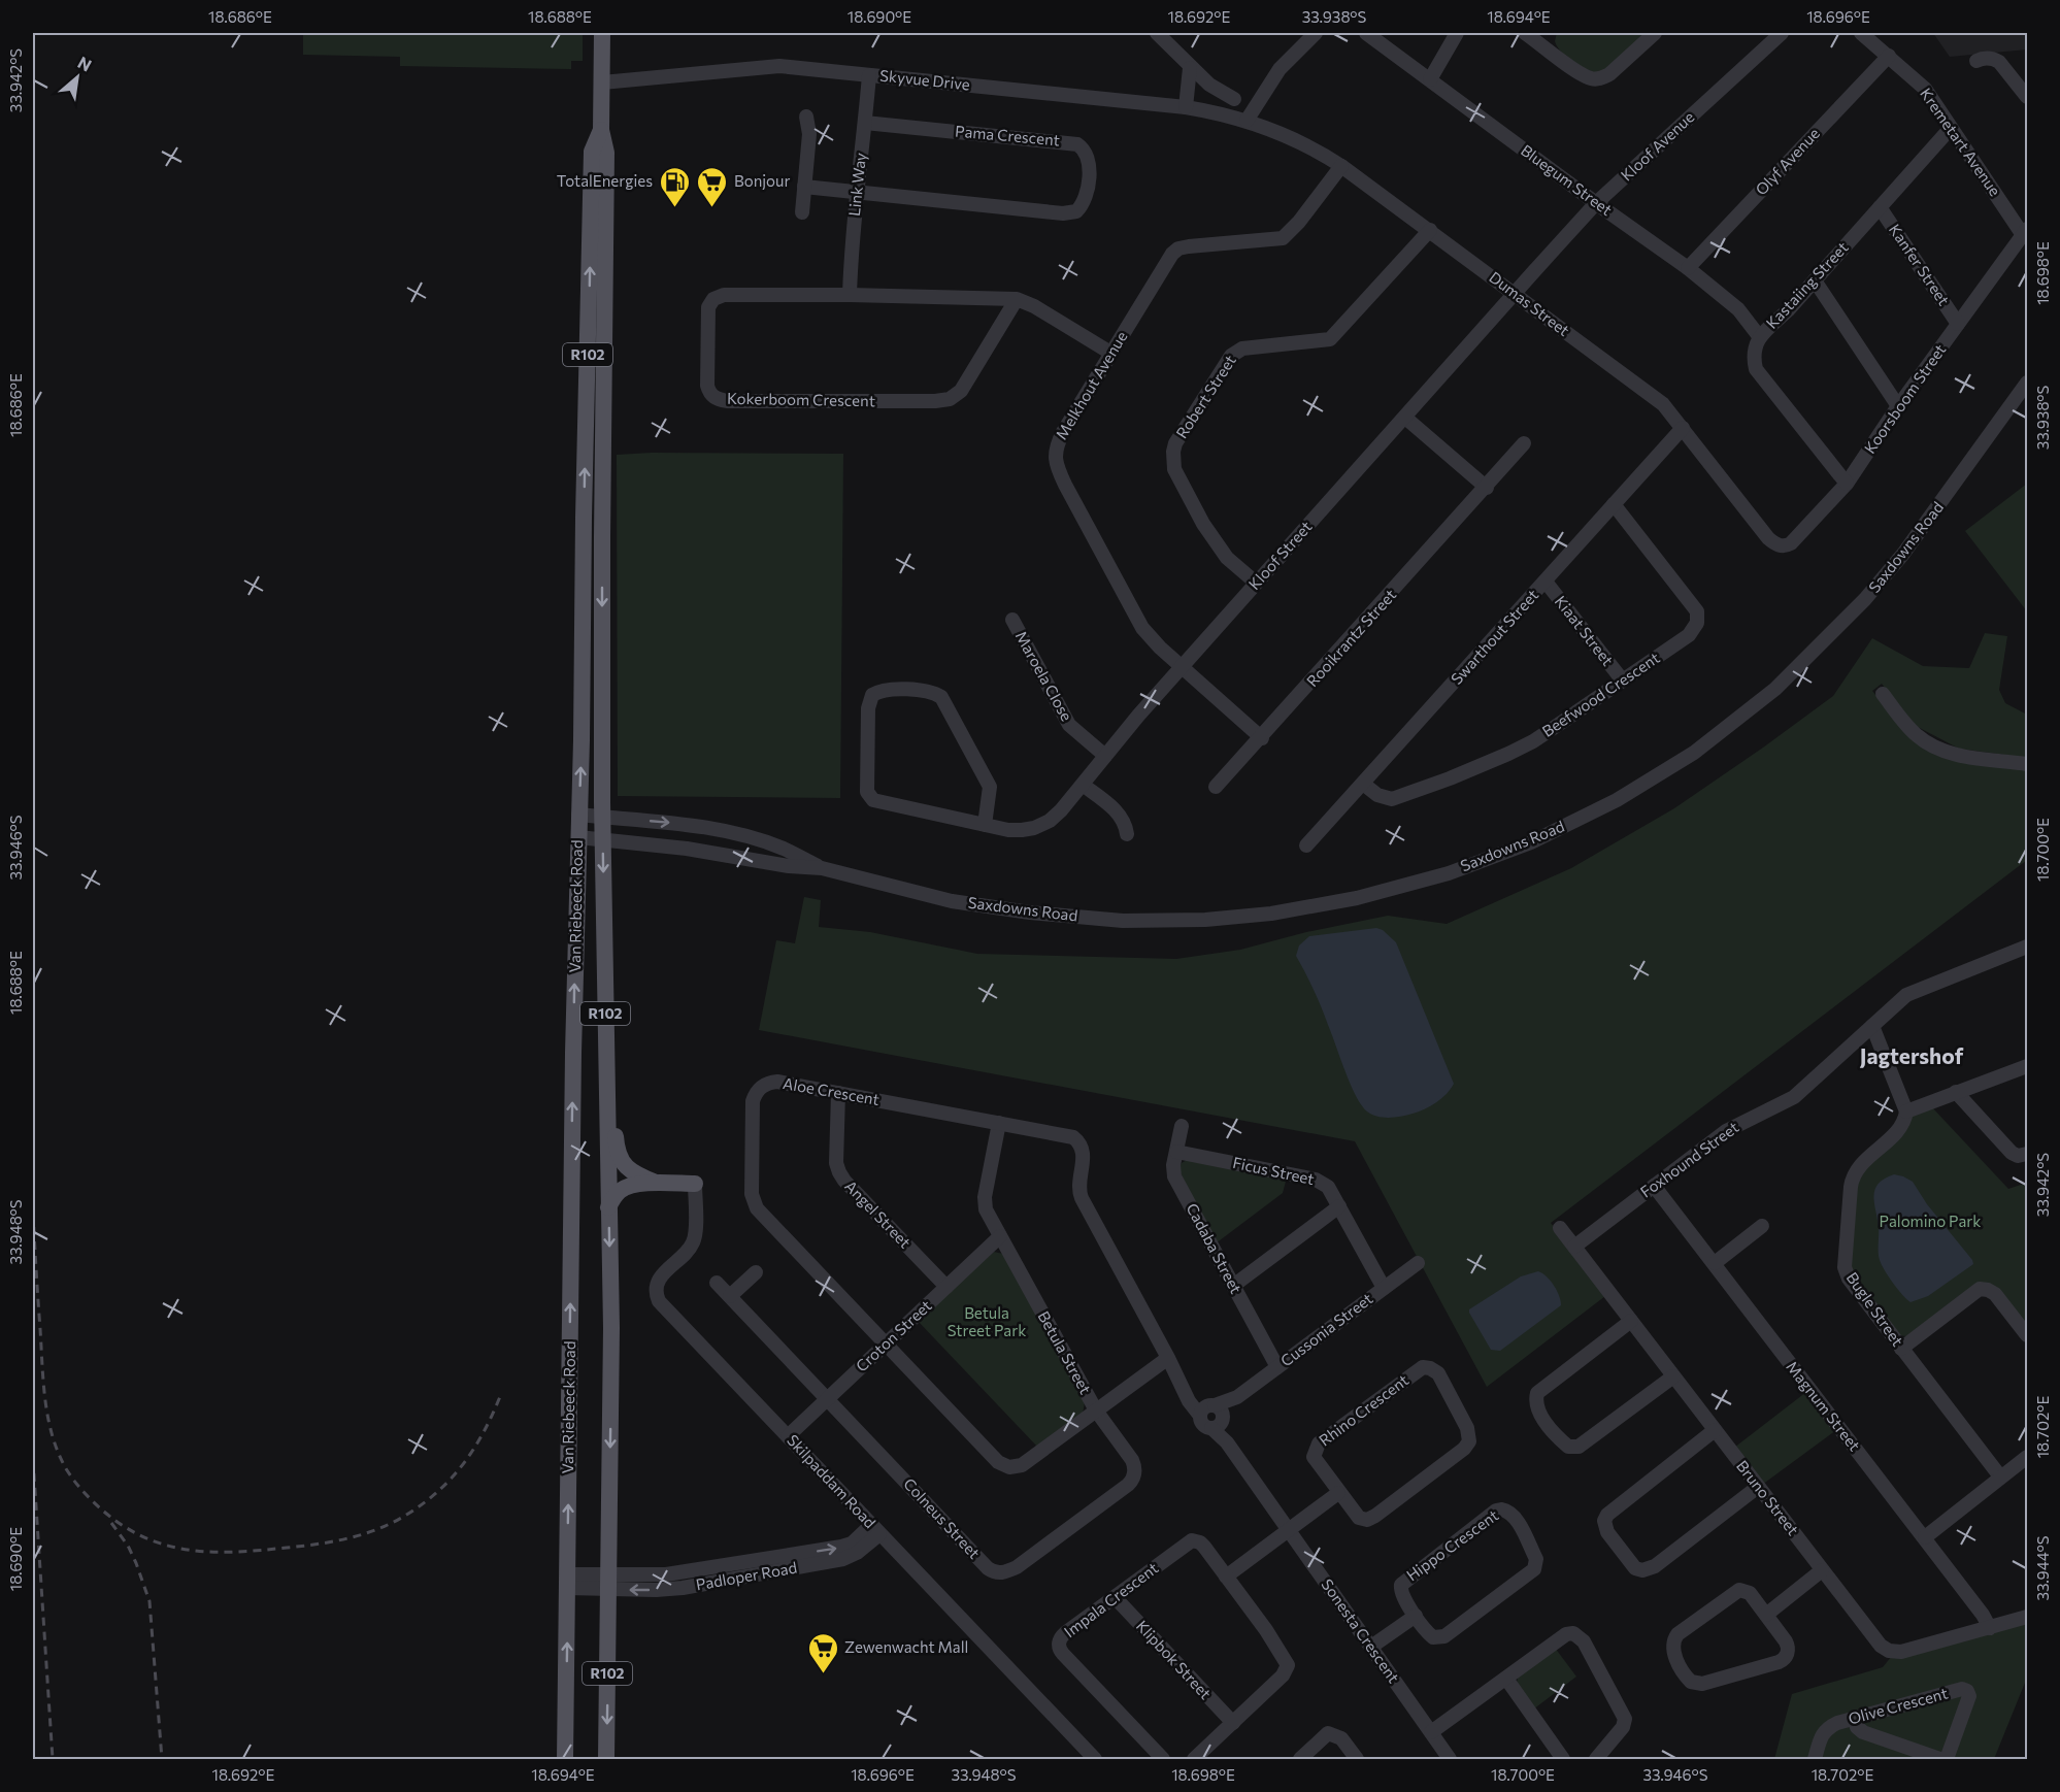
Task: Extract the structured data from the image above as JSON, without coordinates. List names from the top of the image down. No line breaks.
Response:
{"streets":{"main road":["R102","Van Riebeeck Road"],"street":["Skyvue Drive","Pama Crescent","Kremetart Avenue","Kloof Avenue","Olyf Avenue","Bluegum Street","Link Way","Kanfer Street","Kastaiing Street","Dumas Street","Melkhout Avenue","Robert Street","Koorsboom Street","Kokerboom Crescent","Saxdowns Road","Kloof Street","Kiaat Street","Swarthout Street","Rooikrantz Street","Maroela Close","Beefwood Crescent","Aloe Crescent","Foxhound Street","Ficus Street","Angel Street","Cadaba Street","Bugle Street","Cussonia Street","Croton Street","Betula Street","Magnum Street","Rhino Crescent","Skilpaddam Road","Bruno Street","Colneus Street","Hippo Crescent","Padloper Road","Impala Crescent","Sonesta Crescent","Klipbok Street","Olive Crescent"]},"crossings":[["Skyvue Drive","Link Way"],["Skyvue Drive","Dumas Street"],["Skyvue Drive","Van Riebeeck Road"],["Pama Crescent","Link Way"],["Kremetart Avenue","Olyf Avenue"],["Kremetart Avenue","Kastaiing Street"],["Kremetart Avenue","Koorsboom Street"],["Kloof Avenue","Bluegum Street"],["Kloof Avenue","Dumas Street"],["Kloof Avenue","Kloof Street"],["Olyf Avenue","Bluegum Street"],["Bluegum Street","Kastaiing Street"],["Link Way","Kokerboom Crescent"],["Kanfer Street","Kastaiing Street"],["Kanfer Street","Koorsboom Street"],["Kastaiing Street","Koorsboom Street"],["Dumas Street","Melkhout Avenue"],["Dumas Street","Robert Street"],["Dumas Street","Koorsboom Street"],["Dumas Street","Kloof Street"],["Dumas Street","Swarthout Street"],["Melkhout Avenue","Kokerboom Crescent"],["Melkhout Avenue","Kloof Street"],["Melkhout Avenue","Rooikrantz Street"],["Robert Street","Kloof Street"],["Saxdowns Road","Van Riebeeck Road"],["Kloof Street","Maroela Close"],["Kiaat Street","Swarthout Street"],["Kiaat Street","Beefwood Crescent"],["Swarthout Street","Beefwood Crescent"],["Van Riebeeck Road","Padloper Road"],["Aloe Crescent","Angel Street"],["Aloe Crescent","Cussonia Street"],["Aloe Crescent","Croton Street"],["Aloe Crescent","Betula Street"],["Aloe Crescent","Colneus Street"],["Aloe Crescent","Sonesta Crescent"],["Foxhound Street","Magnum Street"],["Foxhound Street","Bruno Street"],["Ficus Street","Cadaba Street"],["Ficus Street","Cussonia Street"],["Angel Street","Croton Street"],["Cadaba Street","Cussonia Street"],["Cussonia Street","Sonesta Crescent"],["Croton Street","Betula Street"],["Croton Street","Skilpaddam Road"],["Croton Street","Colneus Street"],["Betula Street","Colneus Street"],["Magnum Street","Bruno Street"],["Skilpaddam Road","Padloper Road"],["Impala Crescent","Klipbok Street"]],"districts":["Jagtershof"],"parks":["Palomino Park","Betula Street Park"],"places":{"fuel station":["TotalEnergies"],"supermarket":["Bonjour","Zewenwacht Mall"]},"north":"top right","coordinates":["18.686°E","18.688°E","18.690°E","18.692°E","33.938°S","18.694°E","18.696°E","33.942°S","18.698°E","33.946°S","18.700°E","33.948°S","18.702°E","33.944°S"]}
